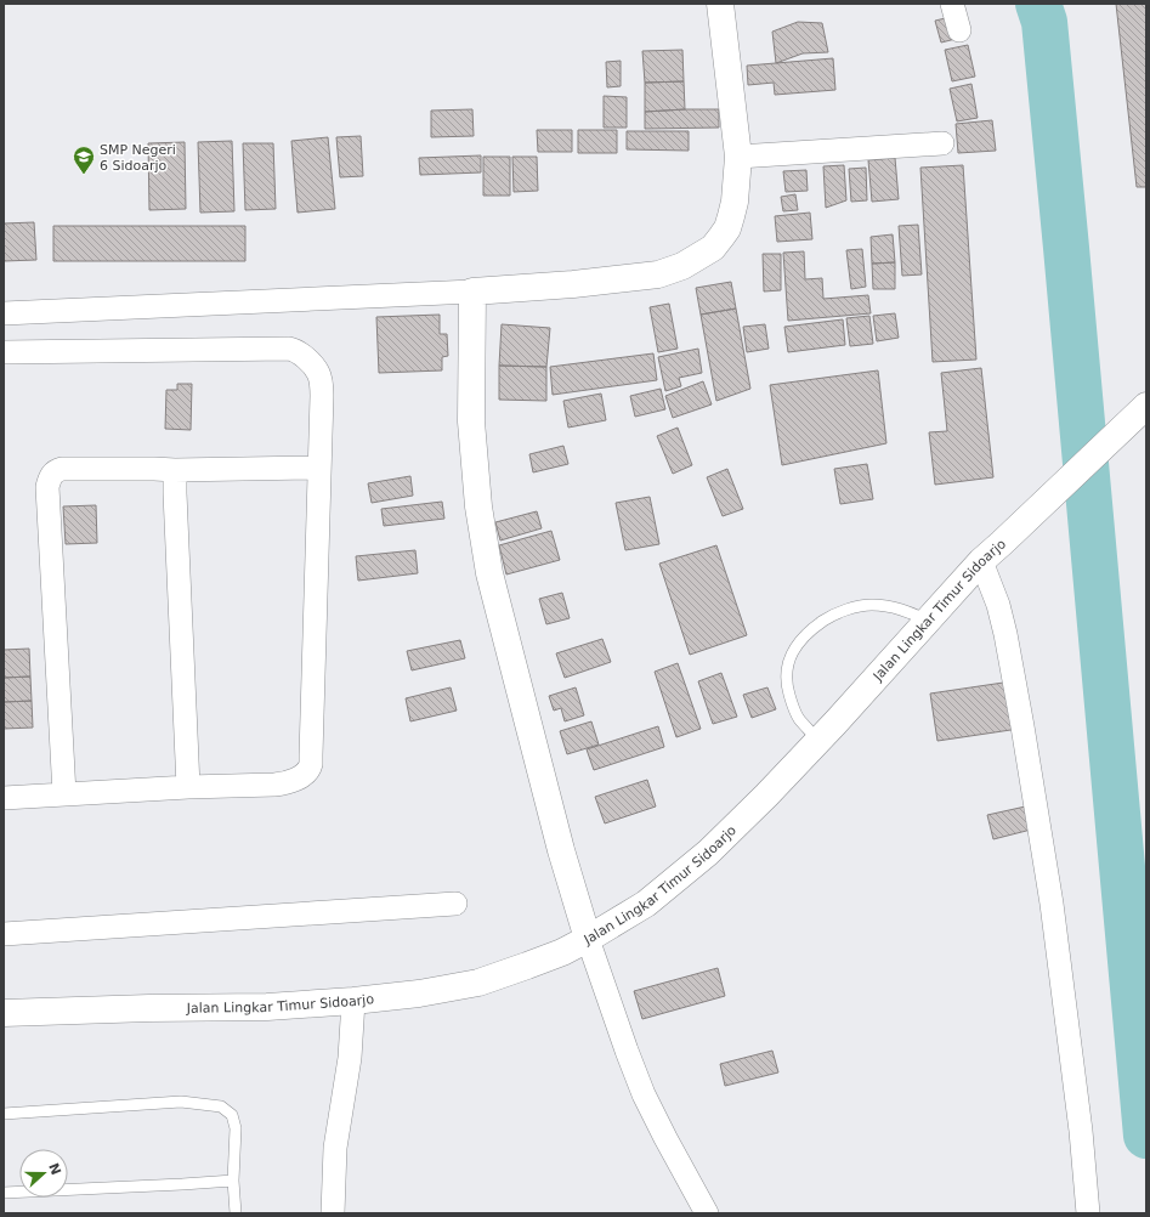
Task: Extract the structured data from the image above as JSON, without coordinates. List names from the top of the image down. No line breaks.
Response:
{"streets":{"main road":["Jalan Lingkar Timur Sidoarjo"]},"places":{"school or university":["SMP Negeri 6 Sidoarjo"]},"north":"right"}
